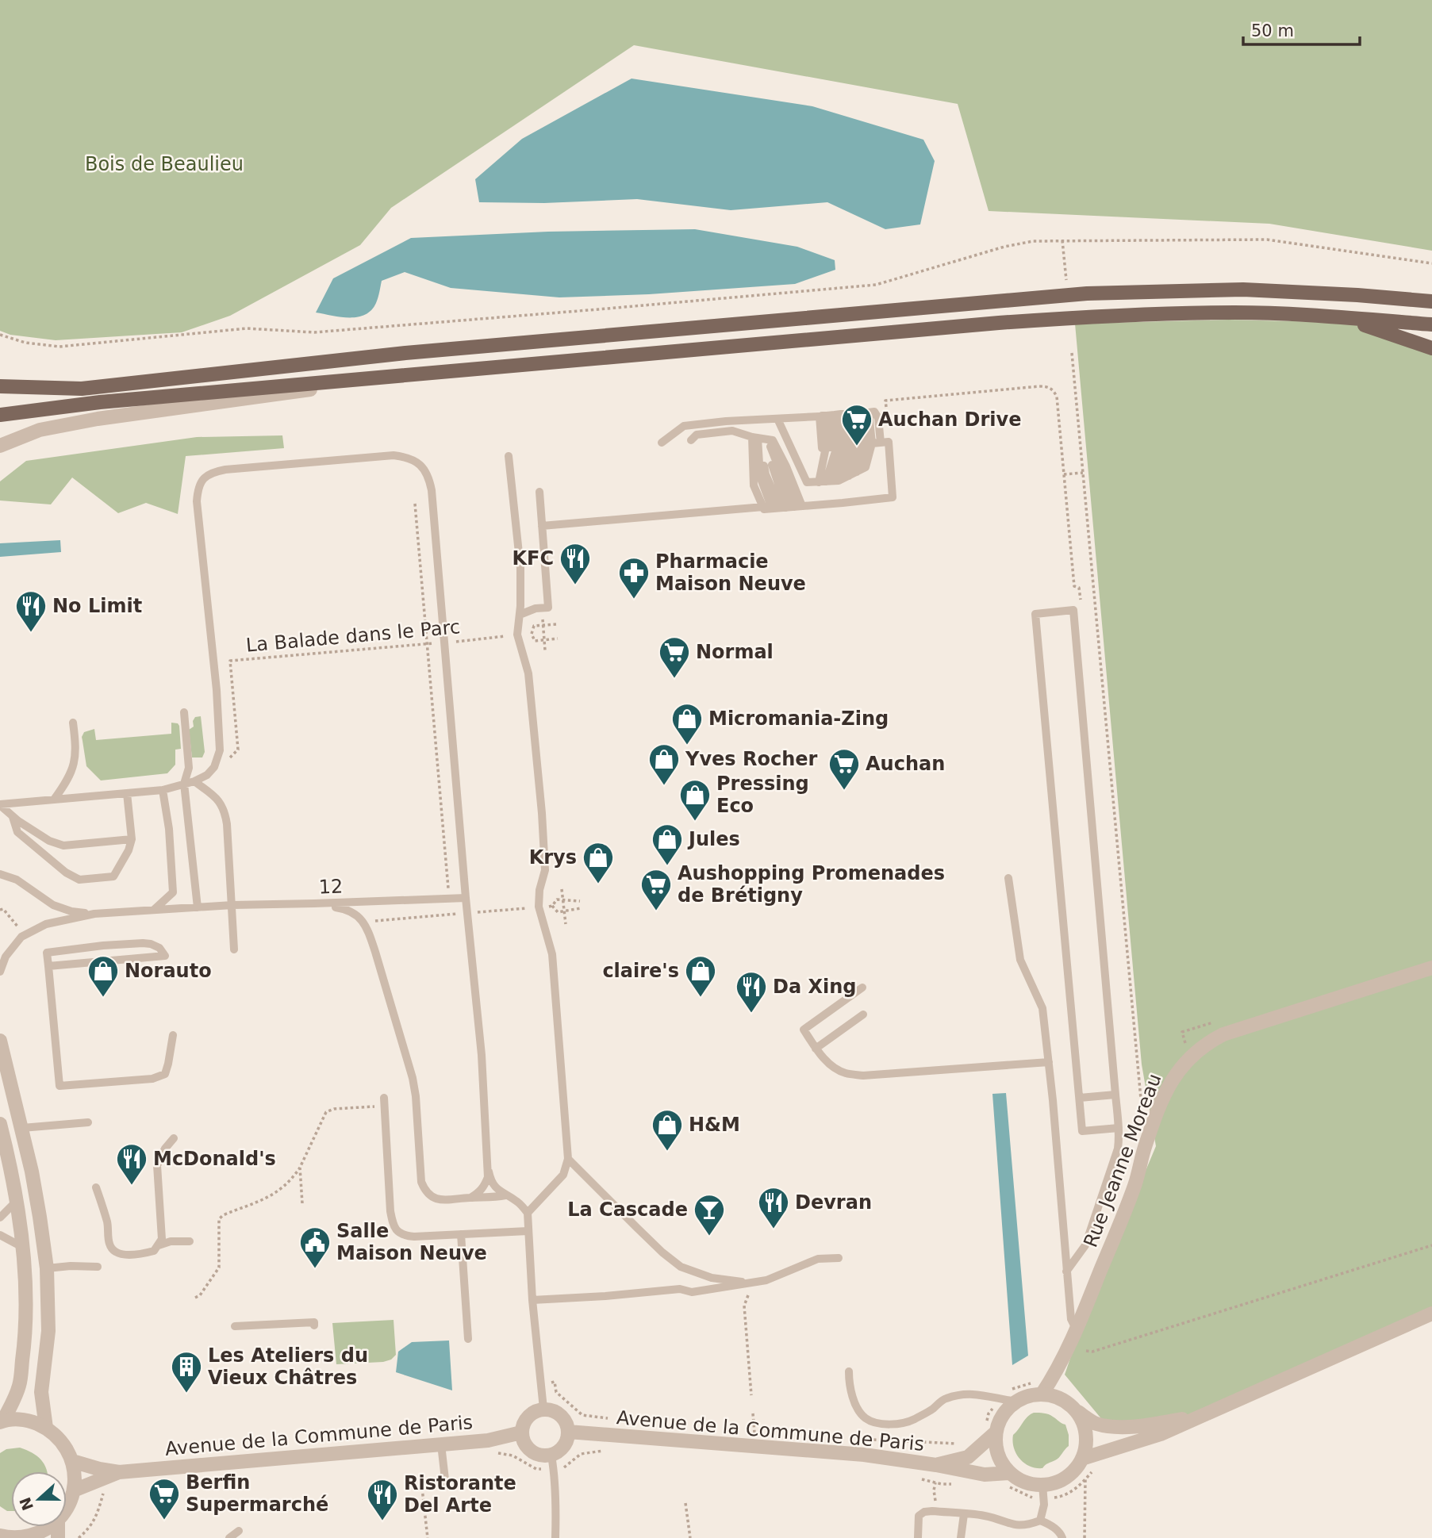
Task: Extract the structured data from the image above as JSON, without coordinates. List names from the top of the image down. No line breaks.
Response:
{"streets":{"street":["Rue Jeanne Moreau","Avenue de la Commune de Paris"],"lane":["12"],"path":["La Balade dans le Parc"]},"crossings":[["Rue Jeanne Moreau","Avenue de la Commune de Paris"]],"parks":["Bois de Beaulieu"],"places":{"supermarket":["Auchan Drive","Normal","Auchan","Aushopping Promenades de Brétigny","Berfin Supermarché"],"restaurant":["KFC","No Limit","Da Xing","McDonald's","Devran","Ristorante Del Arte"],"pharmacy":["Pharmacie Maison Neuve"],"shop":["Micromania-Zing","Yves Rocher","Pressing Eco","Jules","Krys","Norauto","claire's","H&M"],"bar":["La Cascade"],"public building":["Salle Maison Neuve"],"building":["Les Ateliers du Vieux Châtres"]},"scale_bar":"50 m","north":"left"}
